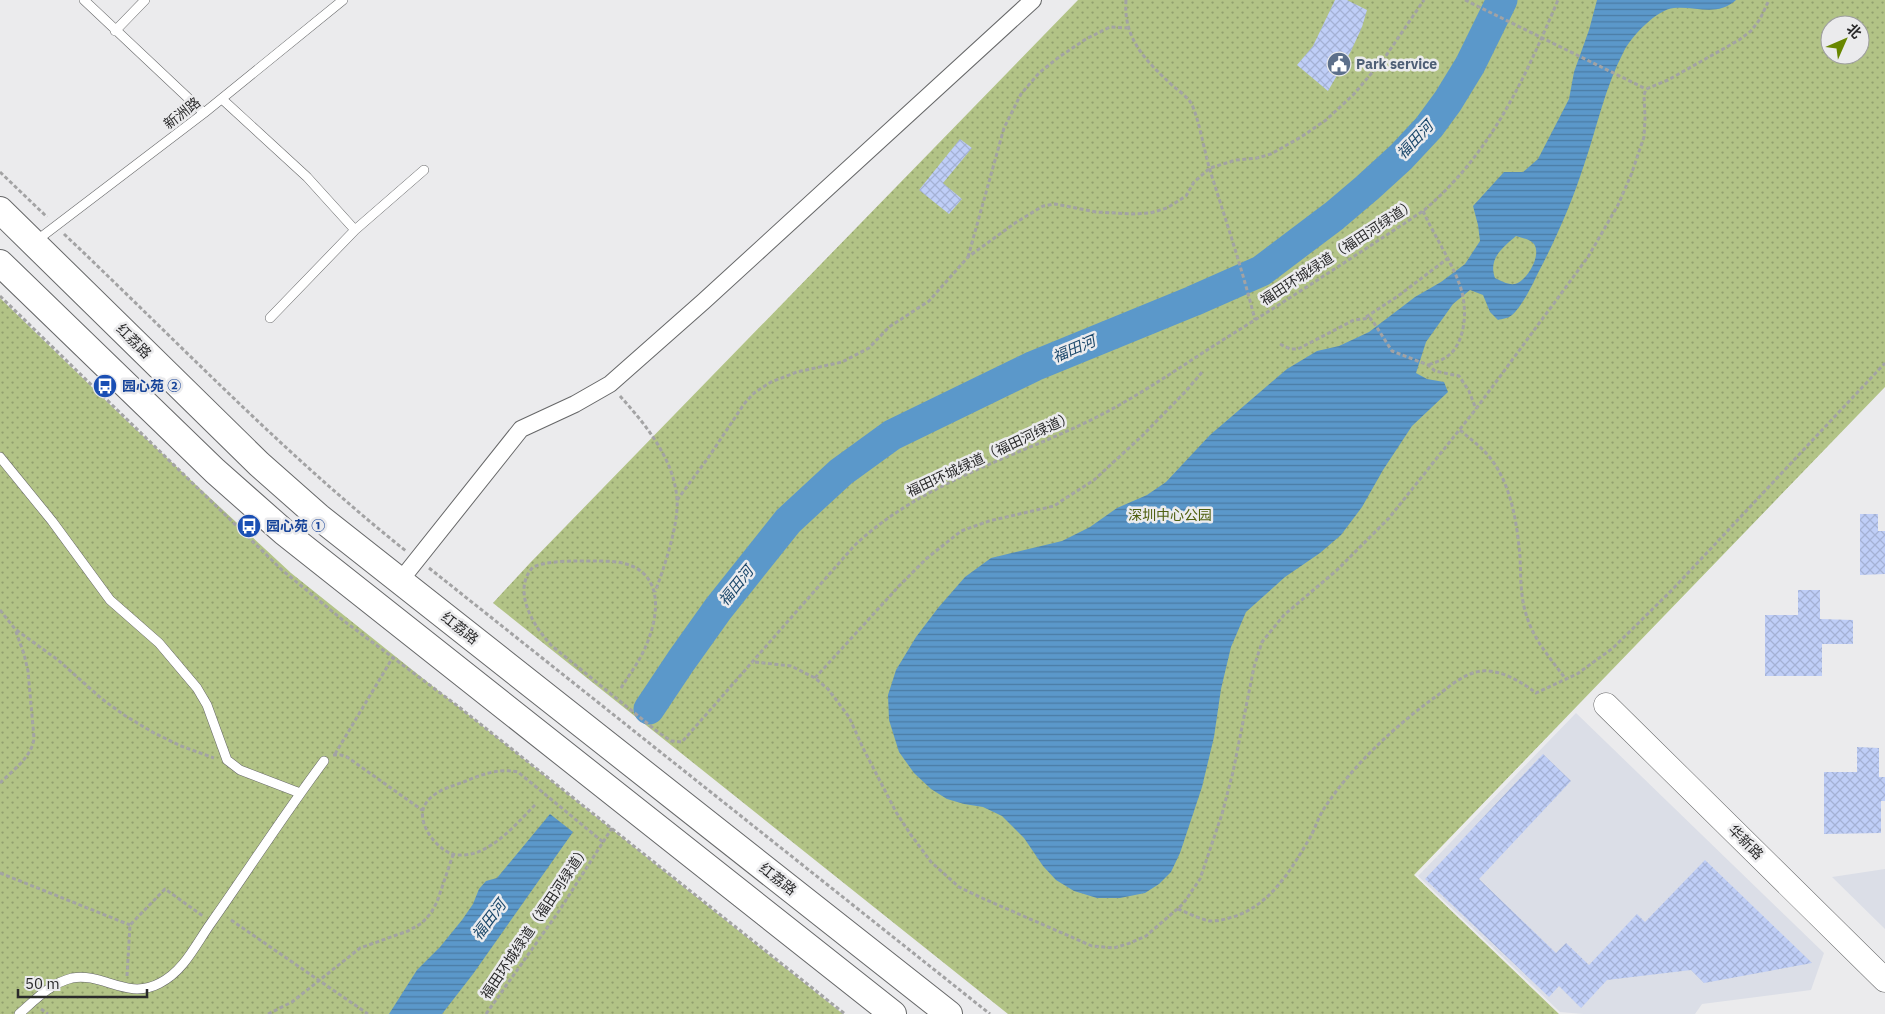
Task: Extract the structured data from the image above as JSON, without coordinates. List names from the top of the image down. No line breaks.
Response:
{"streets":{"main road":["红荔路"],"street":["华新路"],"lane":["新洲路"],"path":["福田环城绿道（福田河绿道）"]},"crossings":[["新洲路","红荔路"]],"water":["福田河"],"parks":["深圳中心公园"],"places":{"public building":["Park service"],"bus stop":["园心苑 ②","园心苑 ①"]},"scale_bar":"50 m","north":"top right"}
